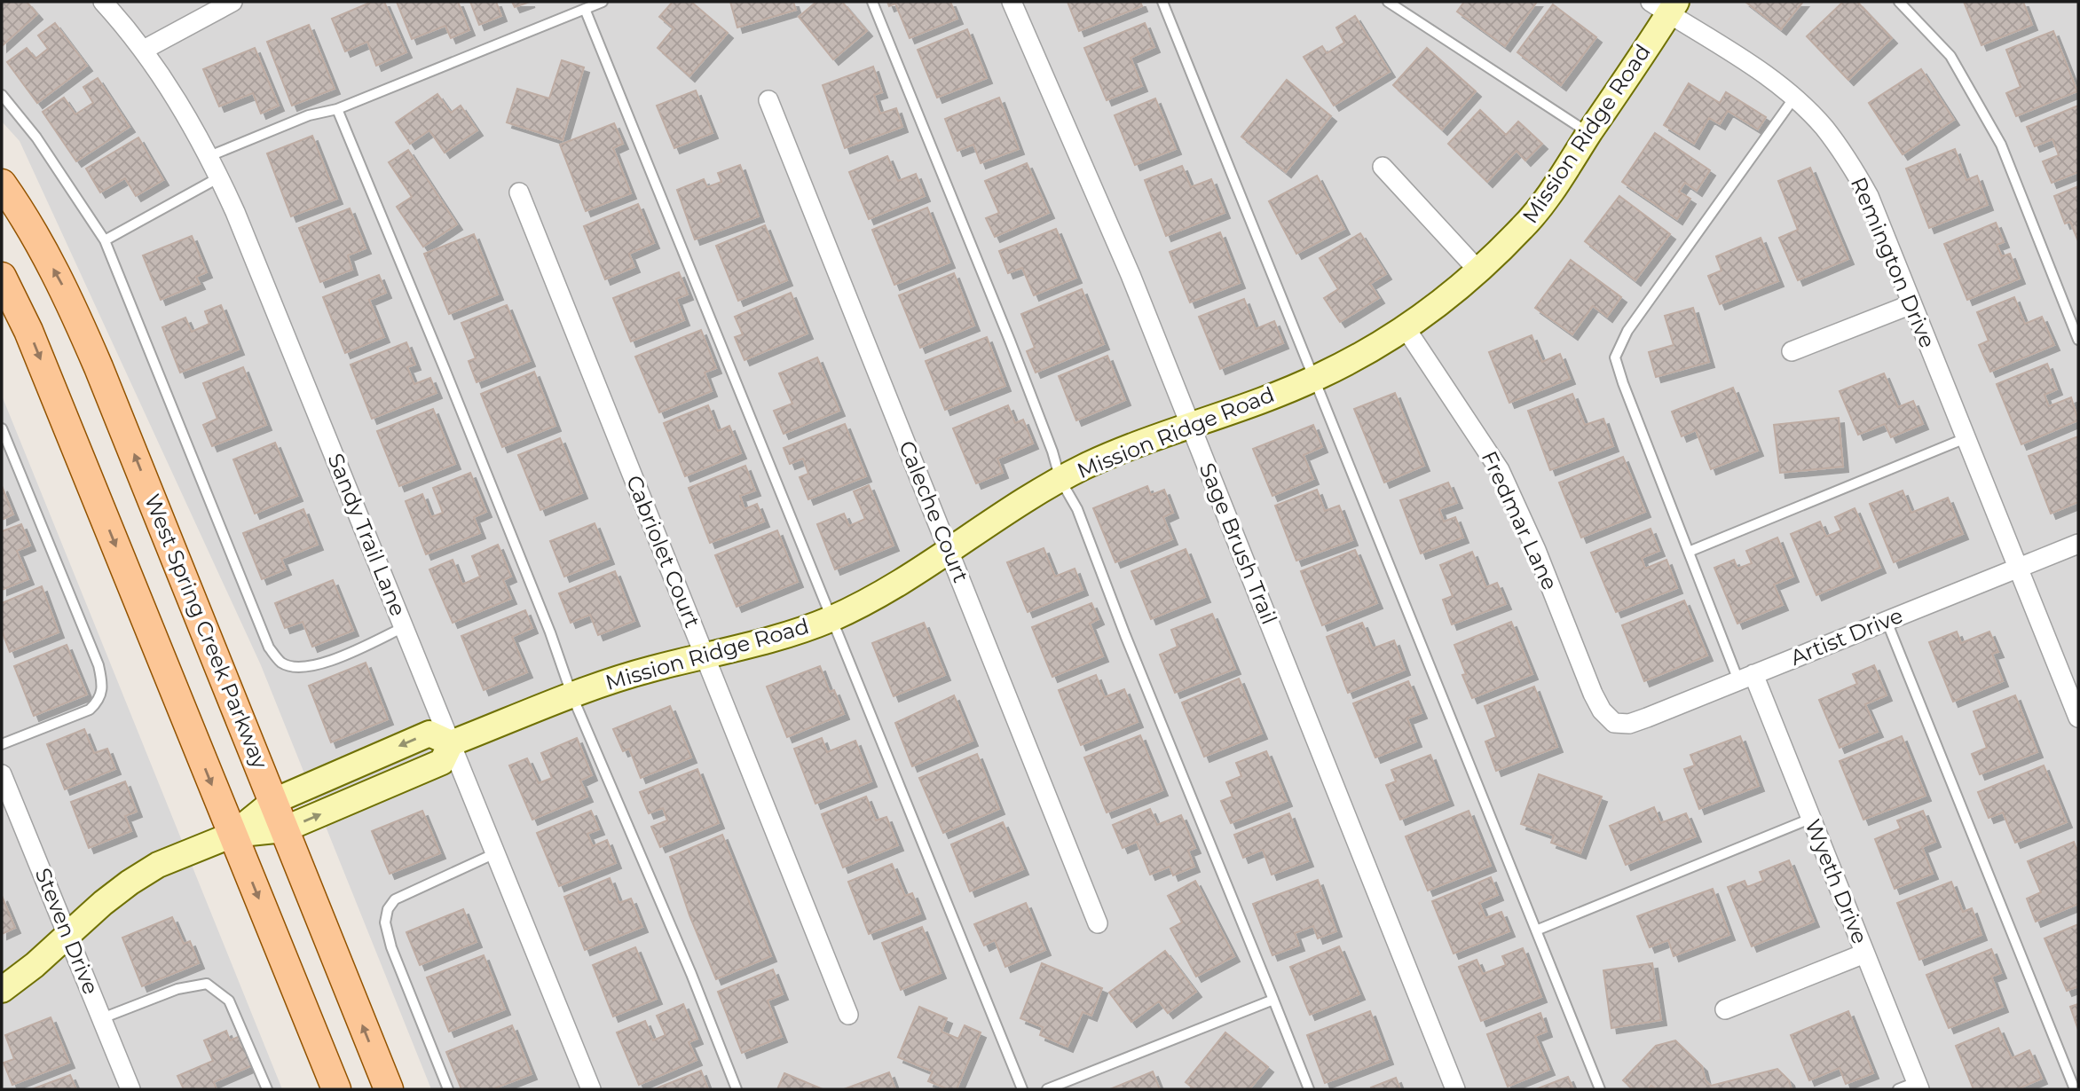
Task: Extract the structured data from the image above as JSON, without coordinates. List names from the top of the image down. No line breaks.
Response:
{"streets":{"main road":["West Spring Creek Parkway"],"street":["Mission Ridge Road","Remington Drive","Caleche Court","Fredmar Lane","Sandy Trail Lane","Sage Brush Trail","Cabriolet Court","Artist Drive","Wyeth Drive","Steven Drive"]},"crossings":[["Mission Ridge Road","Remington Drive"],["Mission Ridge Road","Caleche Court"],["Mission Ridge Road","Fredmar Lane"],["Mission Ridge Road","Sandy Trail Lane"],["Mission Ridge Road","Sage Brush Trail"],["Mission Ridge Road","Cabriolet Court"],["Mission Ridge Road","West Spring Creek Parkway"],["Mission Ridge Road","Steven Drive"],["Remington Drive","Artist Drive"],["Fredmar Lane","Artist Drive"],["Artist Drive","Wyeth Drive"]]}
